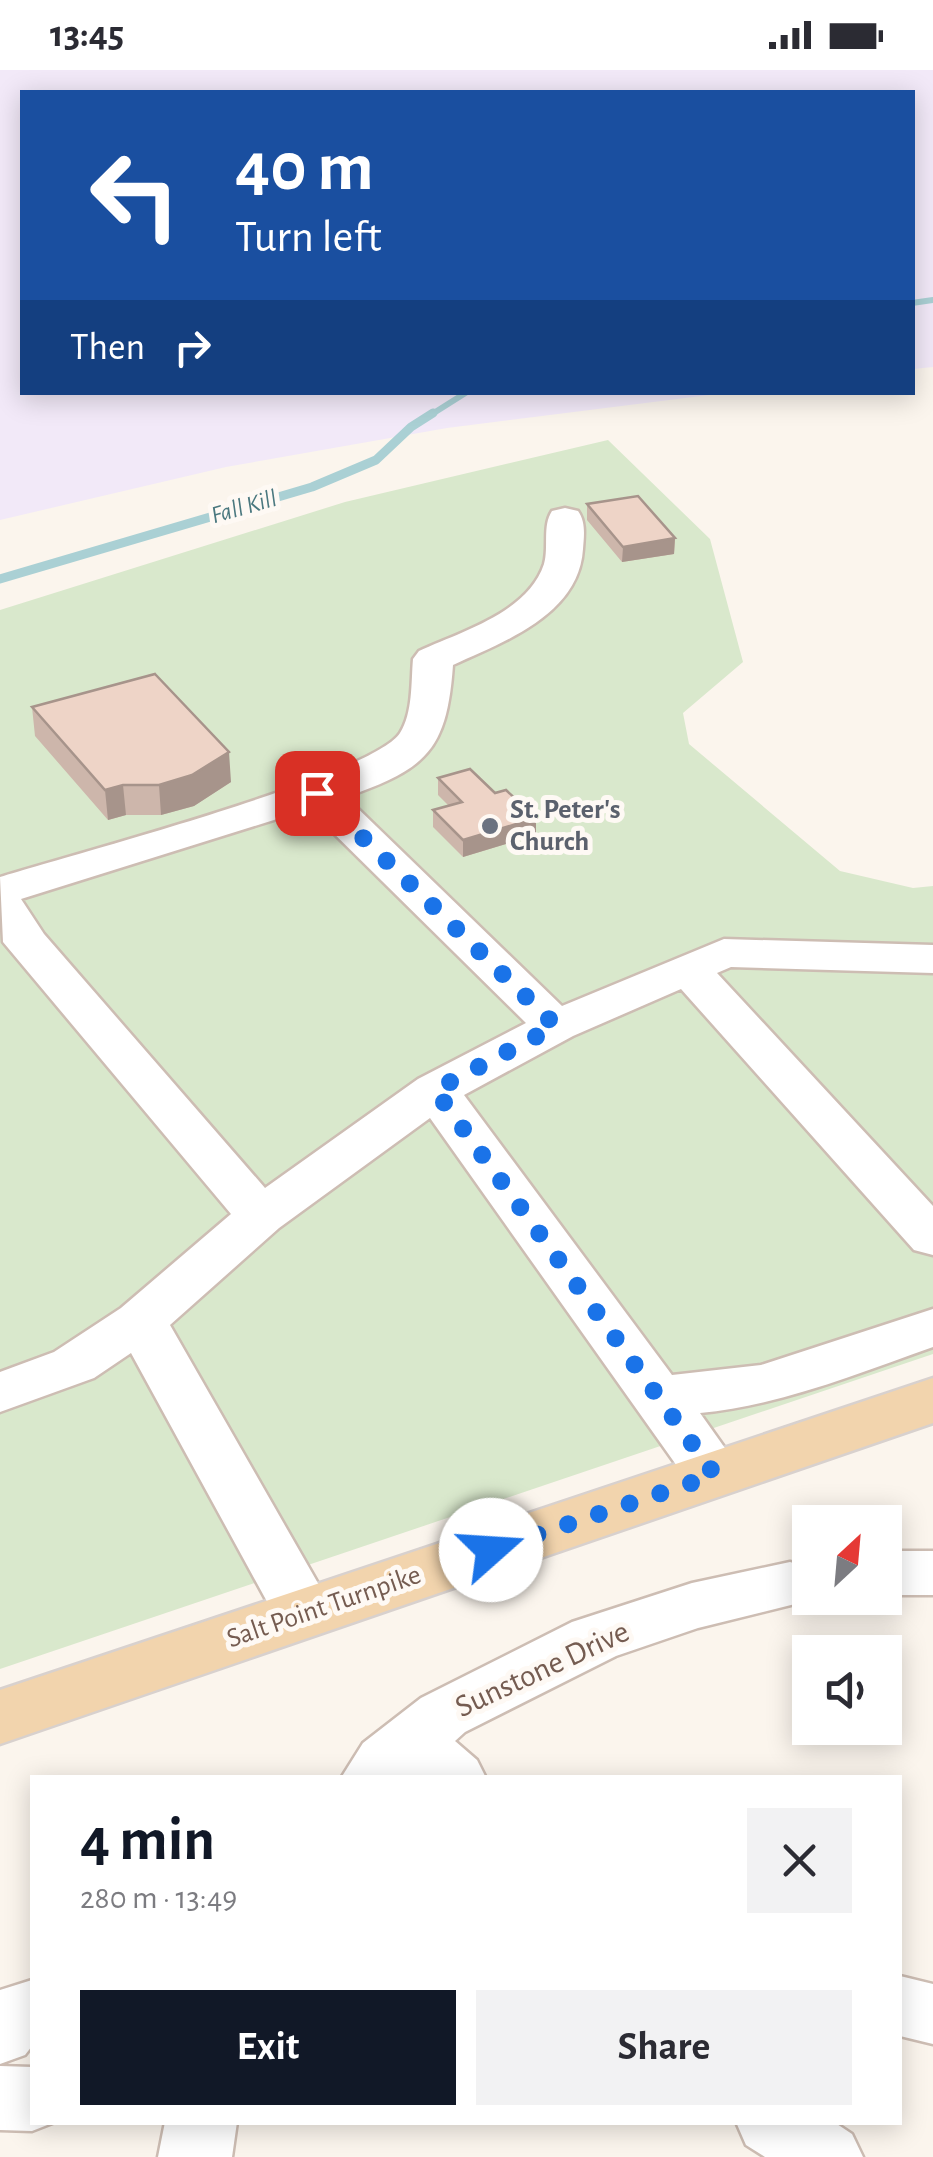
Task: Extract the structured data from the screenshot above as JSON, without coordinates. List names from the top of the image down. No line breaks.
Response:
{"streets":{"main road":["Salt Point Turnpike"],"street":["Sunstone Drive"]},"water":["Fall Kill"],"places":["St. Peter's Church"],"north":"top right","page":{"status":"13:45","turn":["40 m","Turn left"],"then":"Then","heading":["4 min","280 m · 13:49"],"buttons":["Exit","Share"]}}
